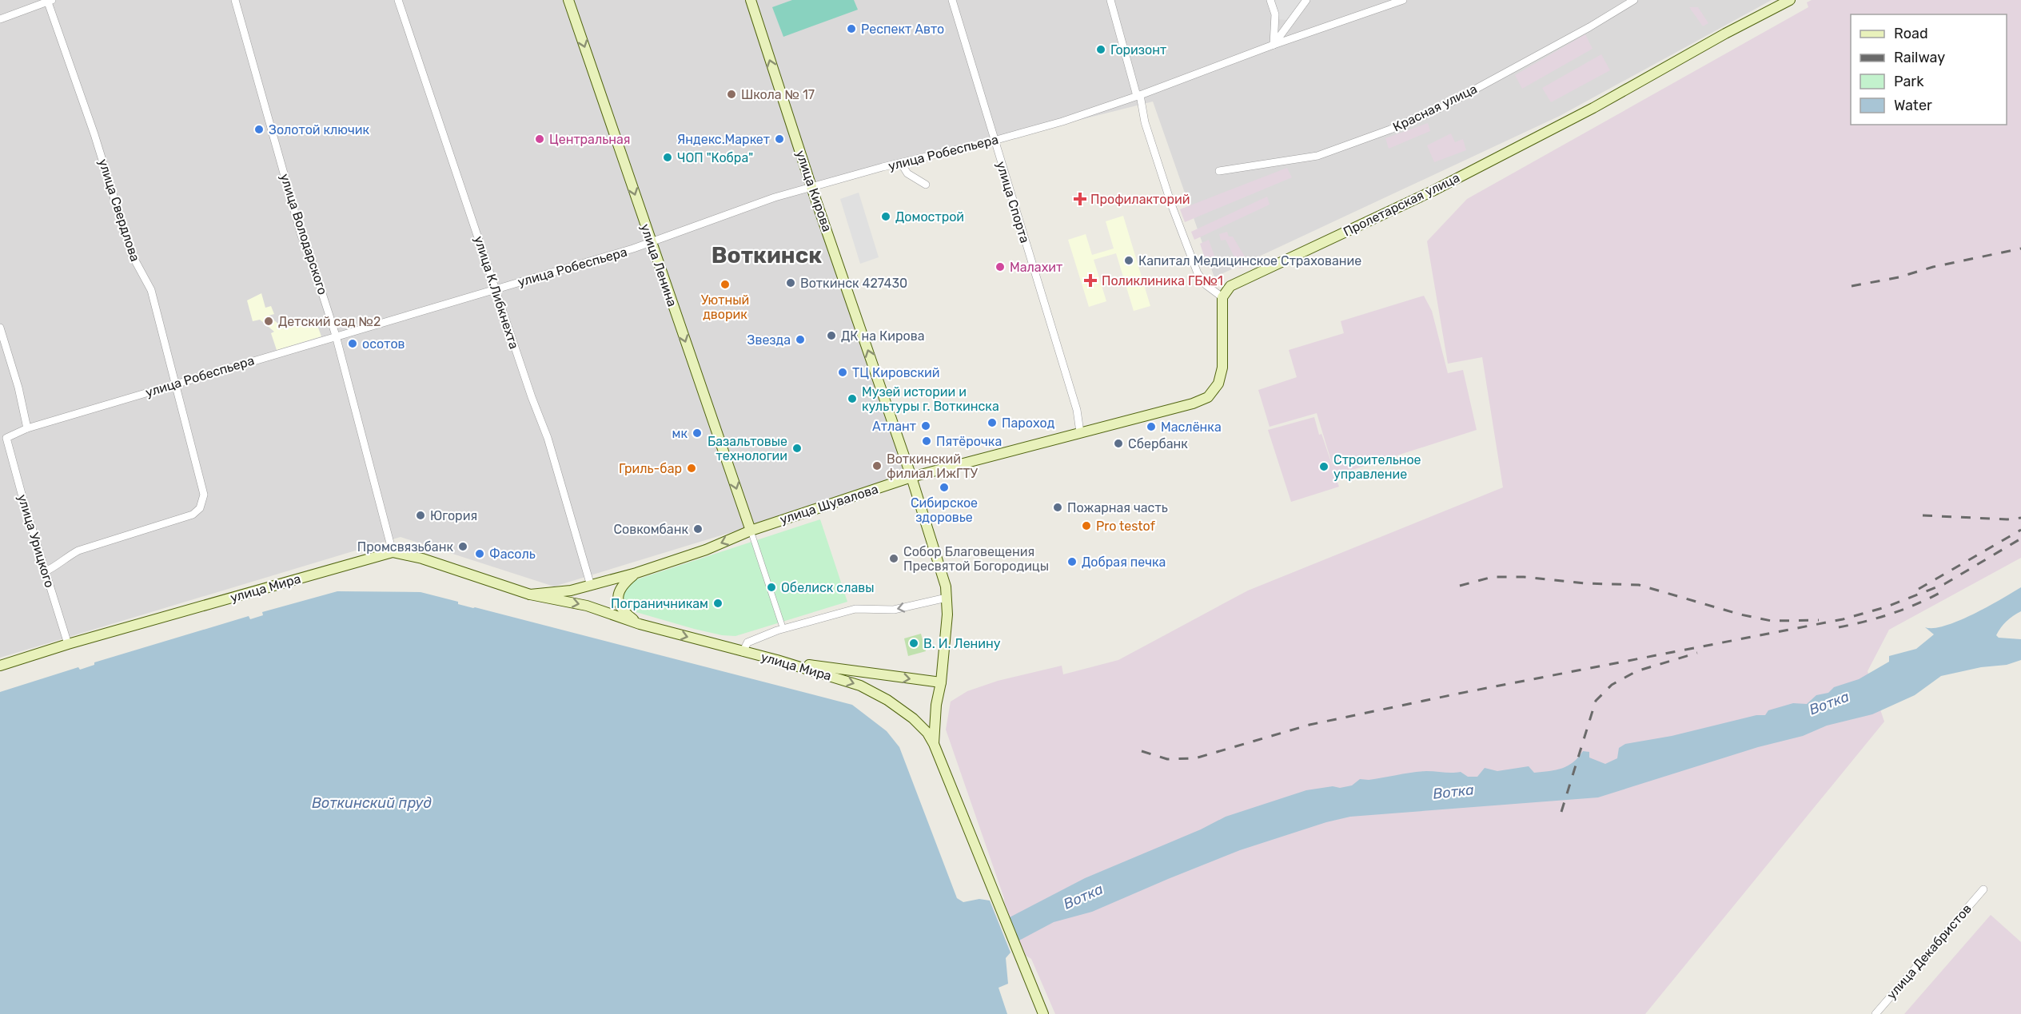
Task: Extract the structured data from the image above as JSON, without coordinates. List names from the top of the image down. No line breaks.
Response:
{"streets":{"main road":["улица Кирова","Пролетарская улица","улица Ленина","улица Шувалова","улица Мира"],"street":["Красная улица","улица Робеспьера","улица Спорта","улица Свердлова","улица Володарского","улица К.Либкнехта","улица Урицкого","улица Декабристов"]},"crossings":[["улица Робеспьера","улица Кирова"],["улица Робеспьера","улица Спорта"],["улица Робеспьера","улица Свердлова"],["улица Робеспьера","улица Володарского"],["улица Робеспьера","улица Ленина"],["улица Робеспьера","улица К.Либкнехта"],["улица Робеспьера","улица Урицкого"],["улица Кирова","улица Шувалова"],["улица Кирова","улица Мира"],["улица Спорта","улица Шувалова"],["улица Свердлова","улица Урицкого"],["улица Володарского","улица Мира"],["улица Ленина","улица Шувалова"],["улица К.Либкнехта","улица Мира"],["улица Шувалова","улица Мира"],["улица Урицкого","улица Мира"]],"one_way":["улица Кирова","улица Ленина"],"districts":["Воткинск"],"water":["Вотка","Воткинский пруд"],"places":{"other":["Респект Авто","Горизонт","Школа № 17","Золотой ключик","Центральная","Яндекс.Маркет","ЧОП \"Кобра\"","Домострой","Капитал Медицинское Страхование","Малахит","Воткинск 427430","Уютный дворик","Детский сад №2","ДК на Кирова","Звезда","осотов","ТЦ Кировский","Музей истории и культуры г. Воткинска","Пароход","Атлант","Маслёнка","мк","Пятёрочка","Сбербанк","Базальтовые технологии","Воткинский филиал ИжГТУ","Строительное управление","Гриль-бар","Сибирское здоровье","Пожарная часть","Югория","Pro testof","Совкомбанк","Промсвязьбанк","Фасоль","Собор Благовещения Пресвятой Богородицы","Добрая печка","Обелиск славы","Пограничникам","В. И. Ленину"],"health":["Профилакторий","Поликлиника ГБ№1"]},"legend":["Road","Railway","Park","Water"]}
